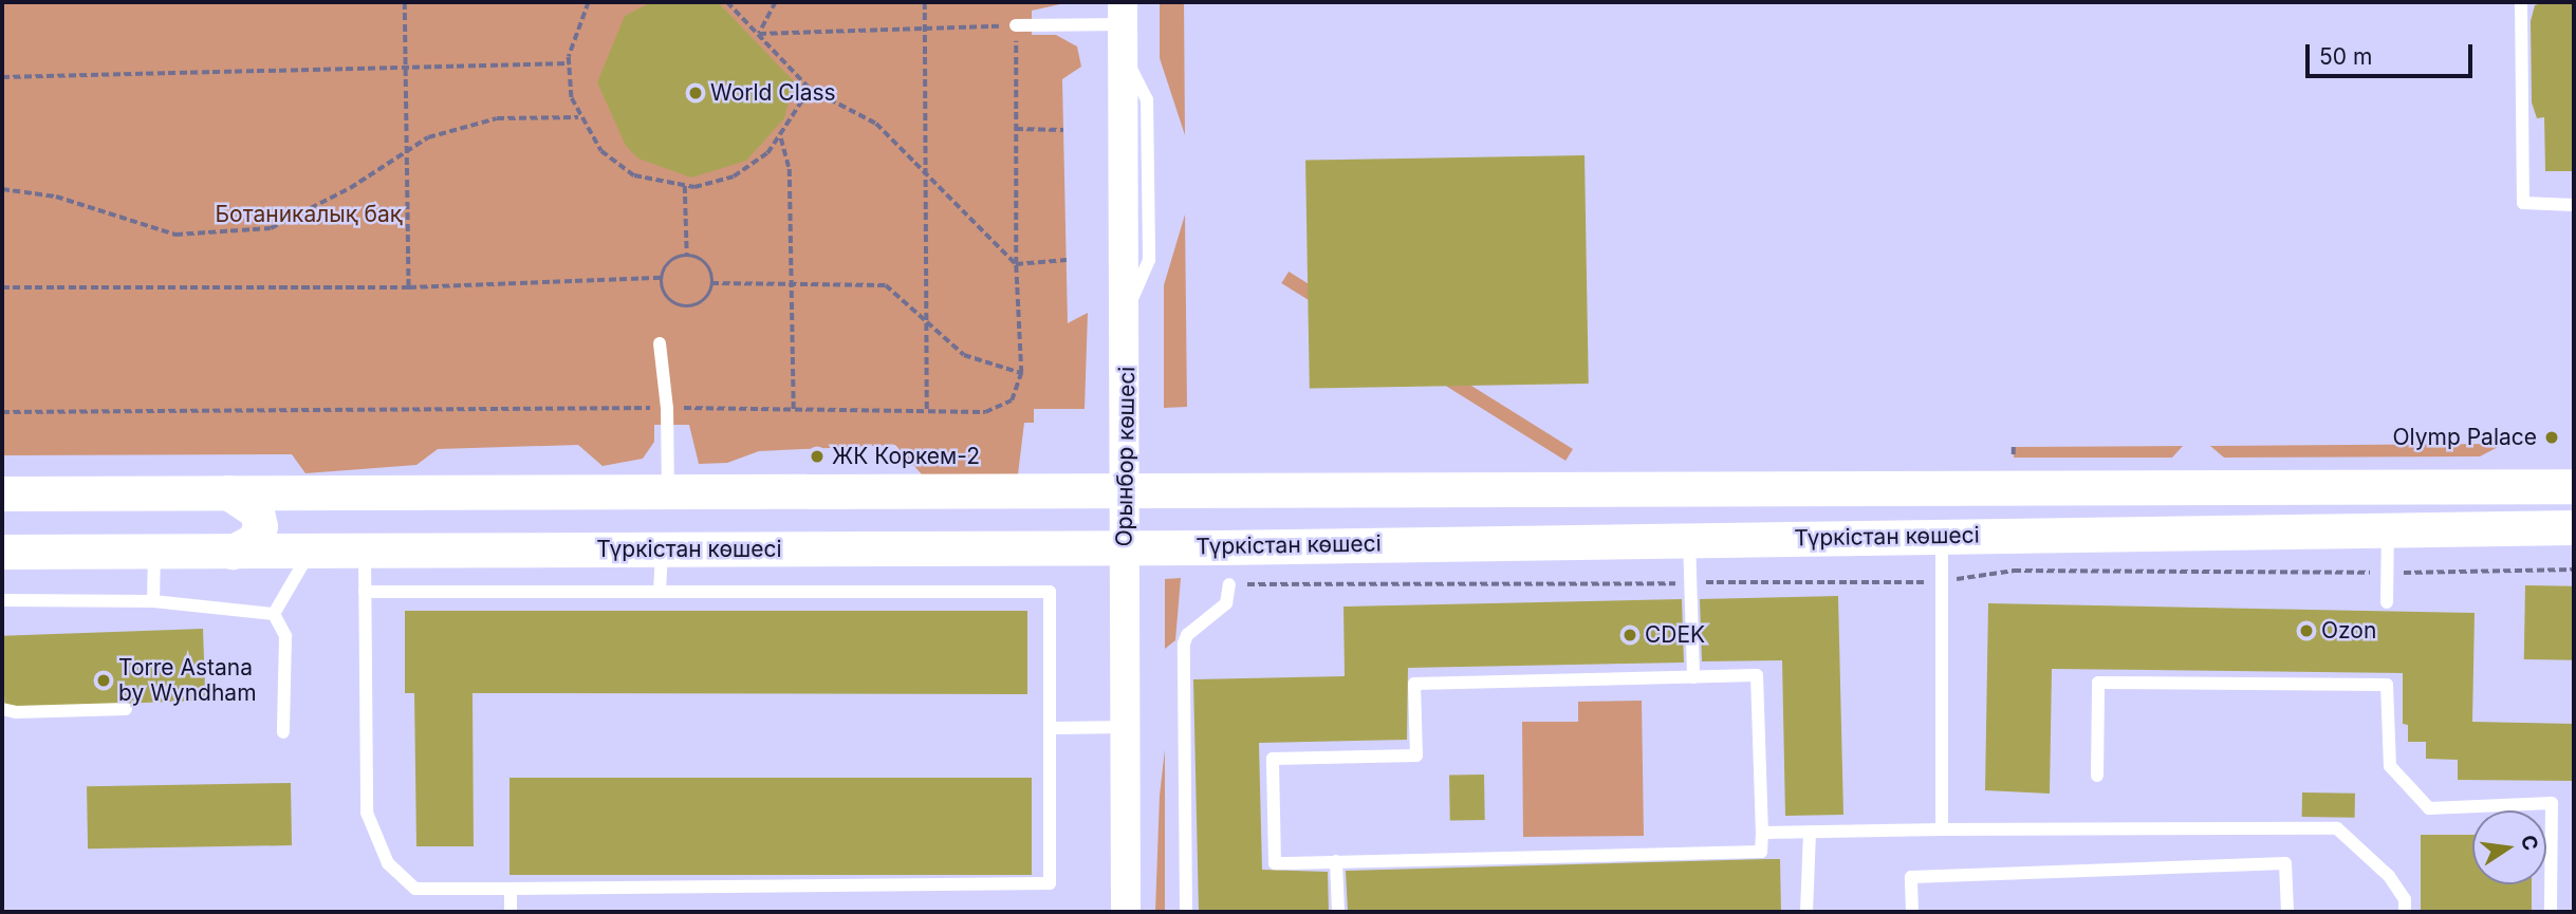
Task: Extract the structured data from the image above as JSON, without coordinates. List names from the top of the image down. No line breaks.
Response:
{"streets":{"main road":["Түркістан көшесі"],"street":["Орынбор көшесі"]},"crossings":[["Орынбор көшесі","Түркістан көшесі"]],"parks":["Ботаникалық бақ"],"places":["World Class","Olymp Palace","ЖК Коркем-2","Ozon","CDEK","Torre Astana by Wyndham"],"scale_bar":"50 m","north":"right"}
